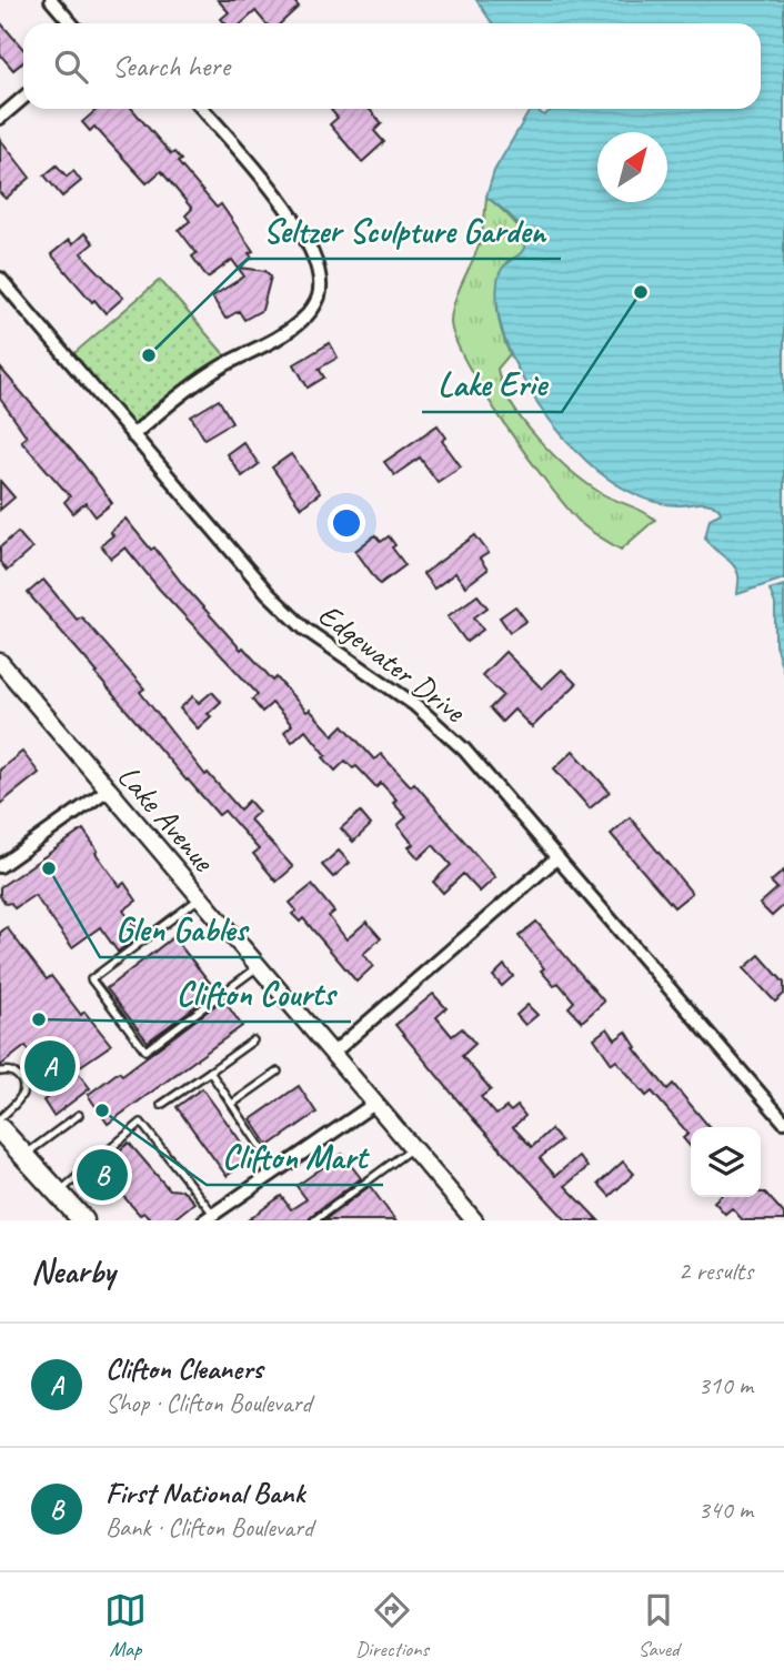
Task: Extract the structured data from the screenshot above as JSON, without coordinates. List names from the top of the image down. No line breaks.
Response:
{"streets":{"street":["Edgewater Drive","Lake Avenue"]},"places":["Lake Erie","Seltzer Sculpture Garden","Glen Gables","Clifton Courts","Clifton Mart"],"north":"top right","page":{"search":"Search here","pins":["A","B"],"heading":["Nearby","2 results"],"list":[{"mark":"A","name":"Clifton Cleaners","note":"Shop · Clifton Boulevard","value":"310 m"},{"mark":"B","name":"First National Bank","note":"Bank · Clifton Boulevard","value":"340 m"}],"nav":["Map","Directions","Saved"]}}
